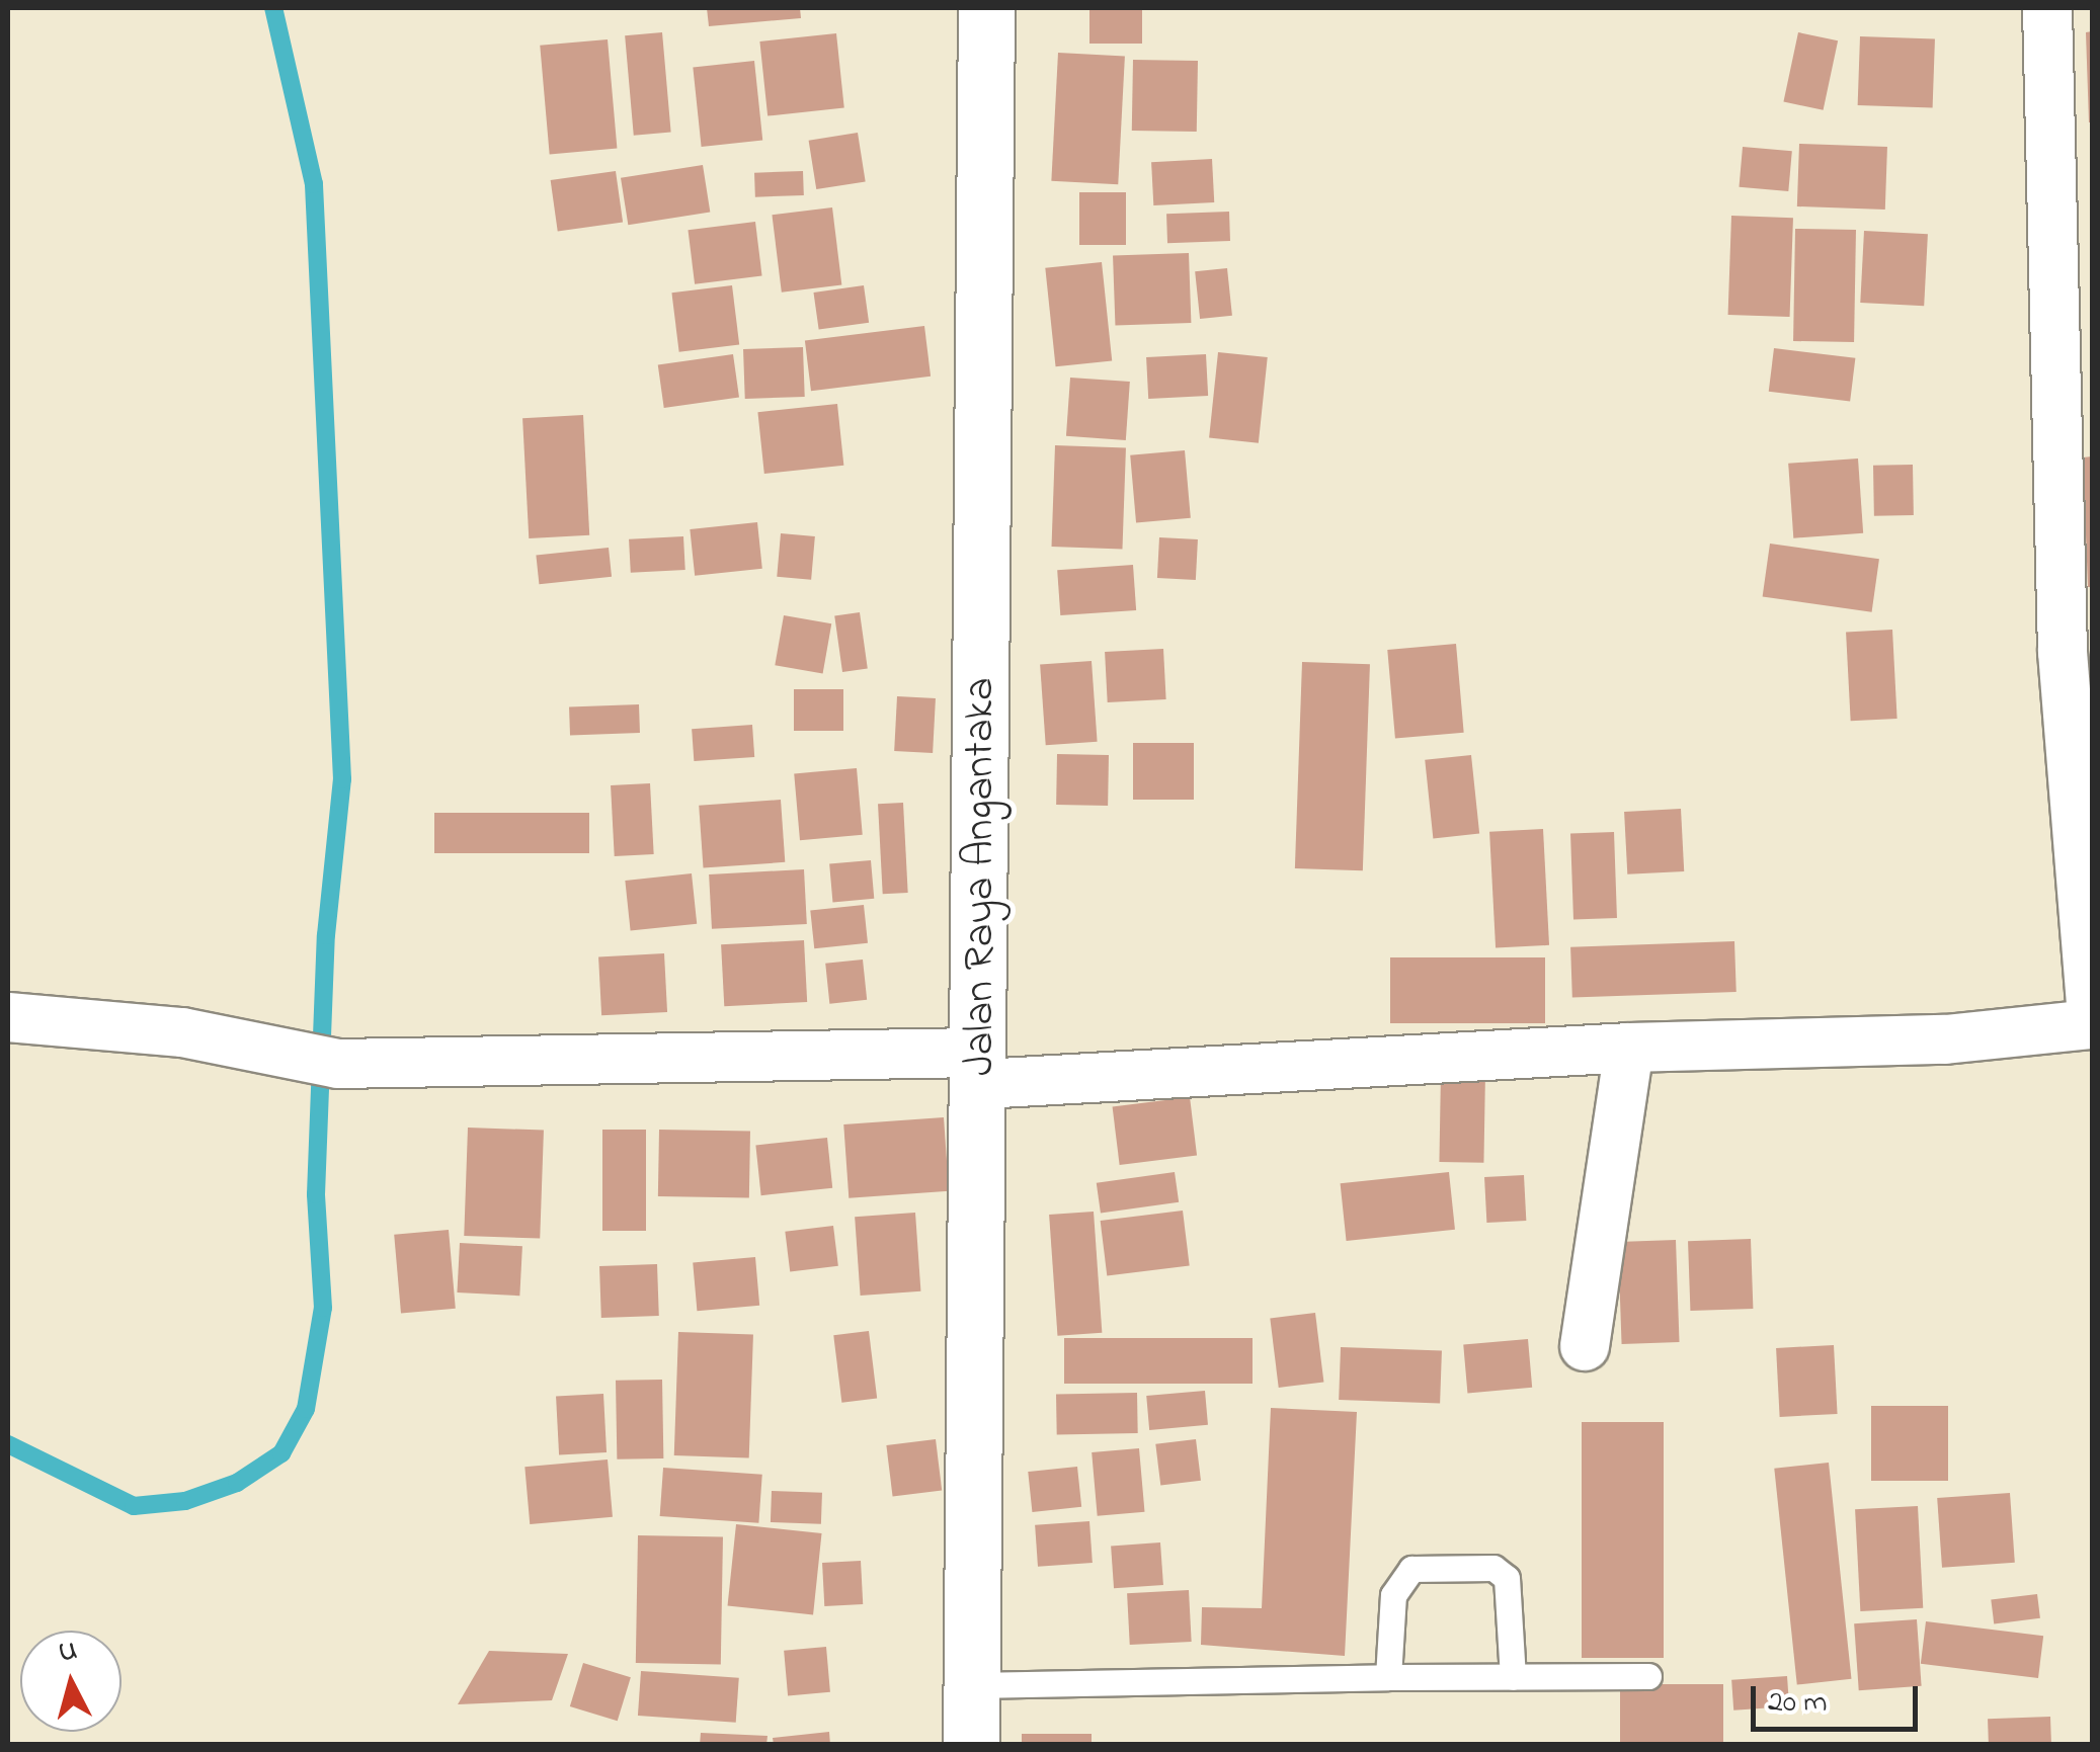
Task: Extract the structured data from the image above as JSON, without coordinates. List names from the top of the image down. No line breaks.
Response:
{"streets":{"main road":["Jalan Raya Angantaka"]},"scale_bar":"20 m","north":"top"}
